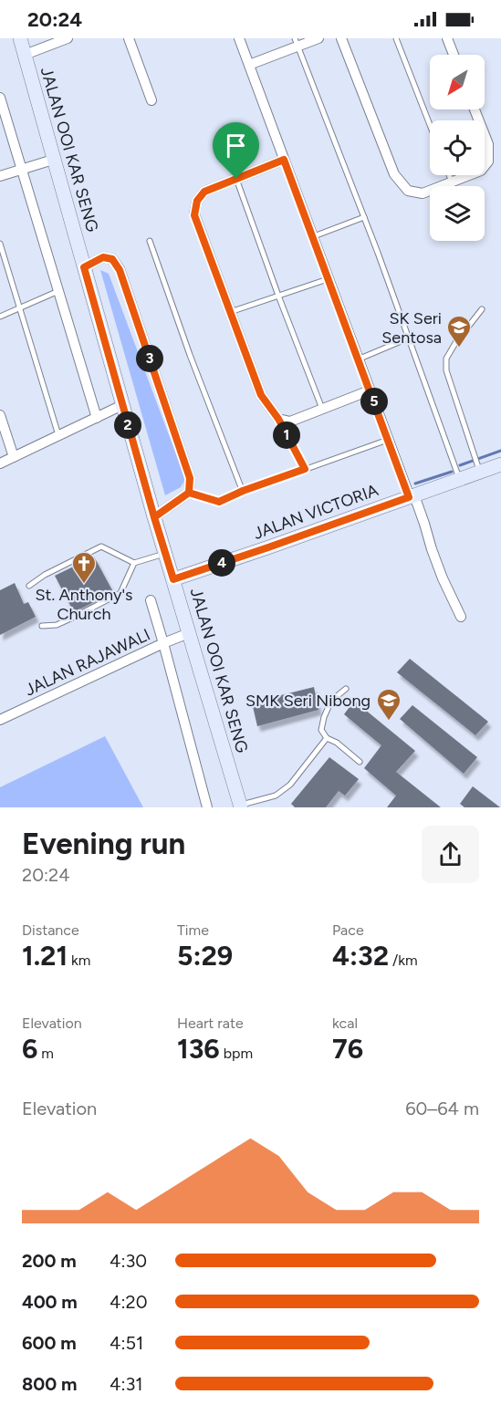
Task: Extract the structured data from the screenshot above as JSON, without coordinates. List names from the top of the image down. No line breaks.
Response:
{"streets":{"main road":["JALAN OOI KAR SENG","JALAN VICTORIA"],"street":["JALAN RAJAWALI"]},"crossings":[["JALAN OOI KAR SENG","JALAN VICTORIA"],["JALAN OOI KAR SENG","JALAN RAJAWALI"]],"places":{"school or university":["SK Seri Sentosa","SMK Seri Nibong"],"church":["St. Anthony's Church"]},"north":"bottom left","page":{"status":"20:24","pins":["3","5","2","1","4"],"heading":["Evening run","20:24"],"stats":[["Distance","1.21 km"],["Time","5:29"],["Pace","4:32 /km"],["Elevation","6 m"],["Heart rate","136 bpm"],["kcal","76"]],"chart":["Elevation","60–64 m"],"list":[{"name":"200 m","note":"4:30"},{"name":"400 m","note":"4:20"},{"name":"600 m","note":"4:51"},{"name":"800 m","note":"4:31"}]}}
